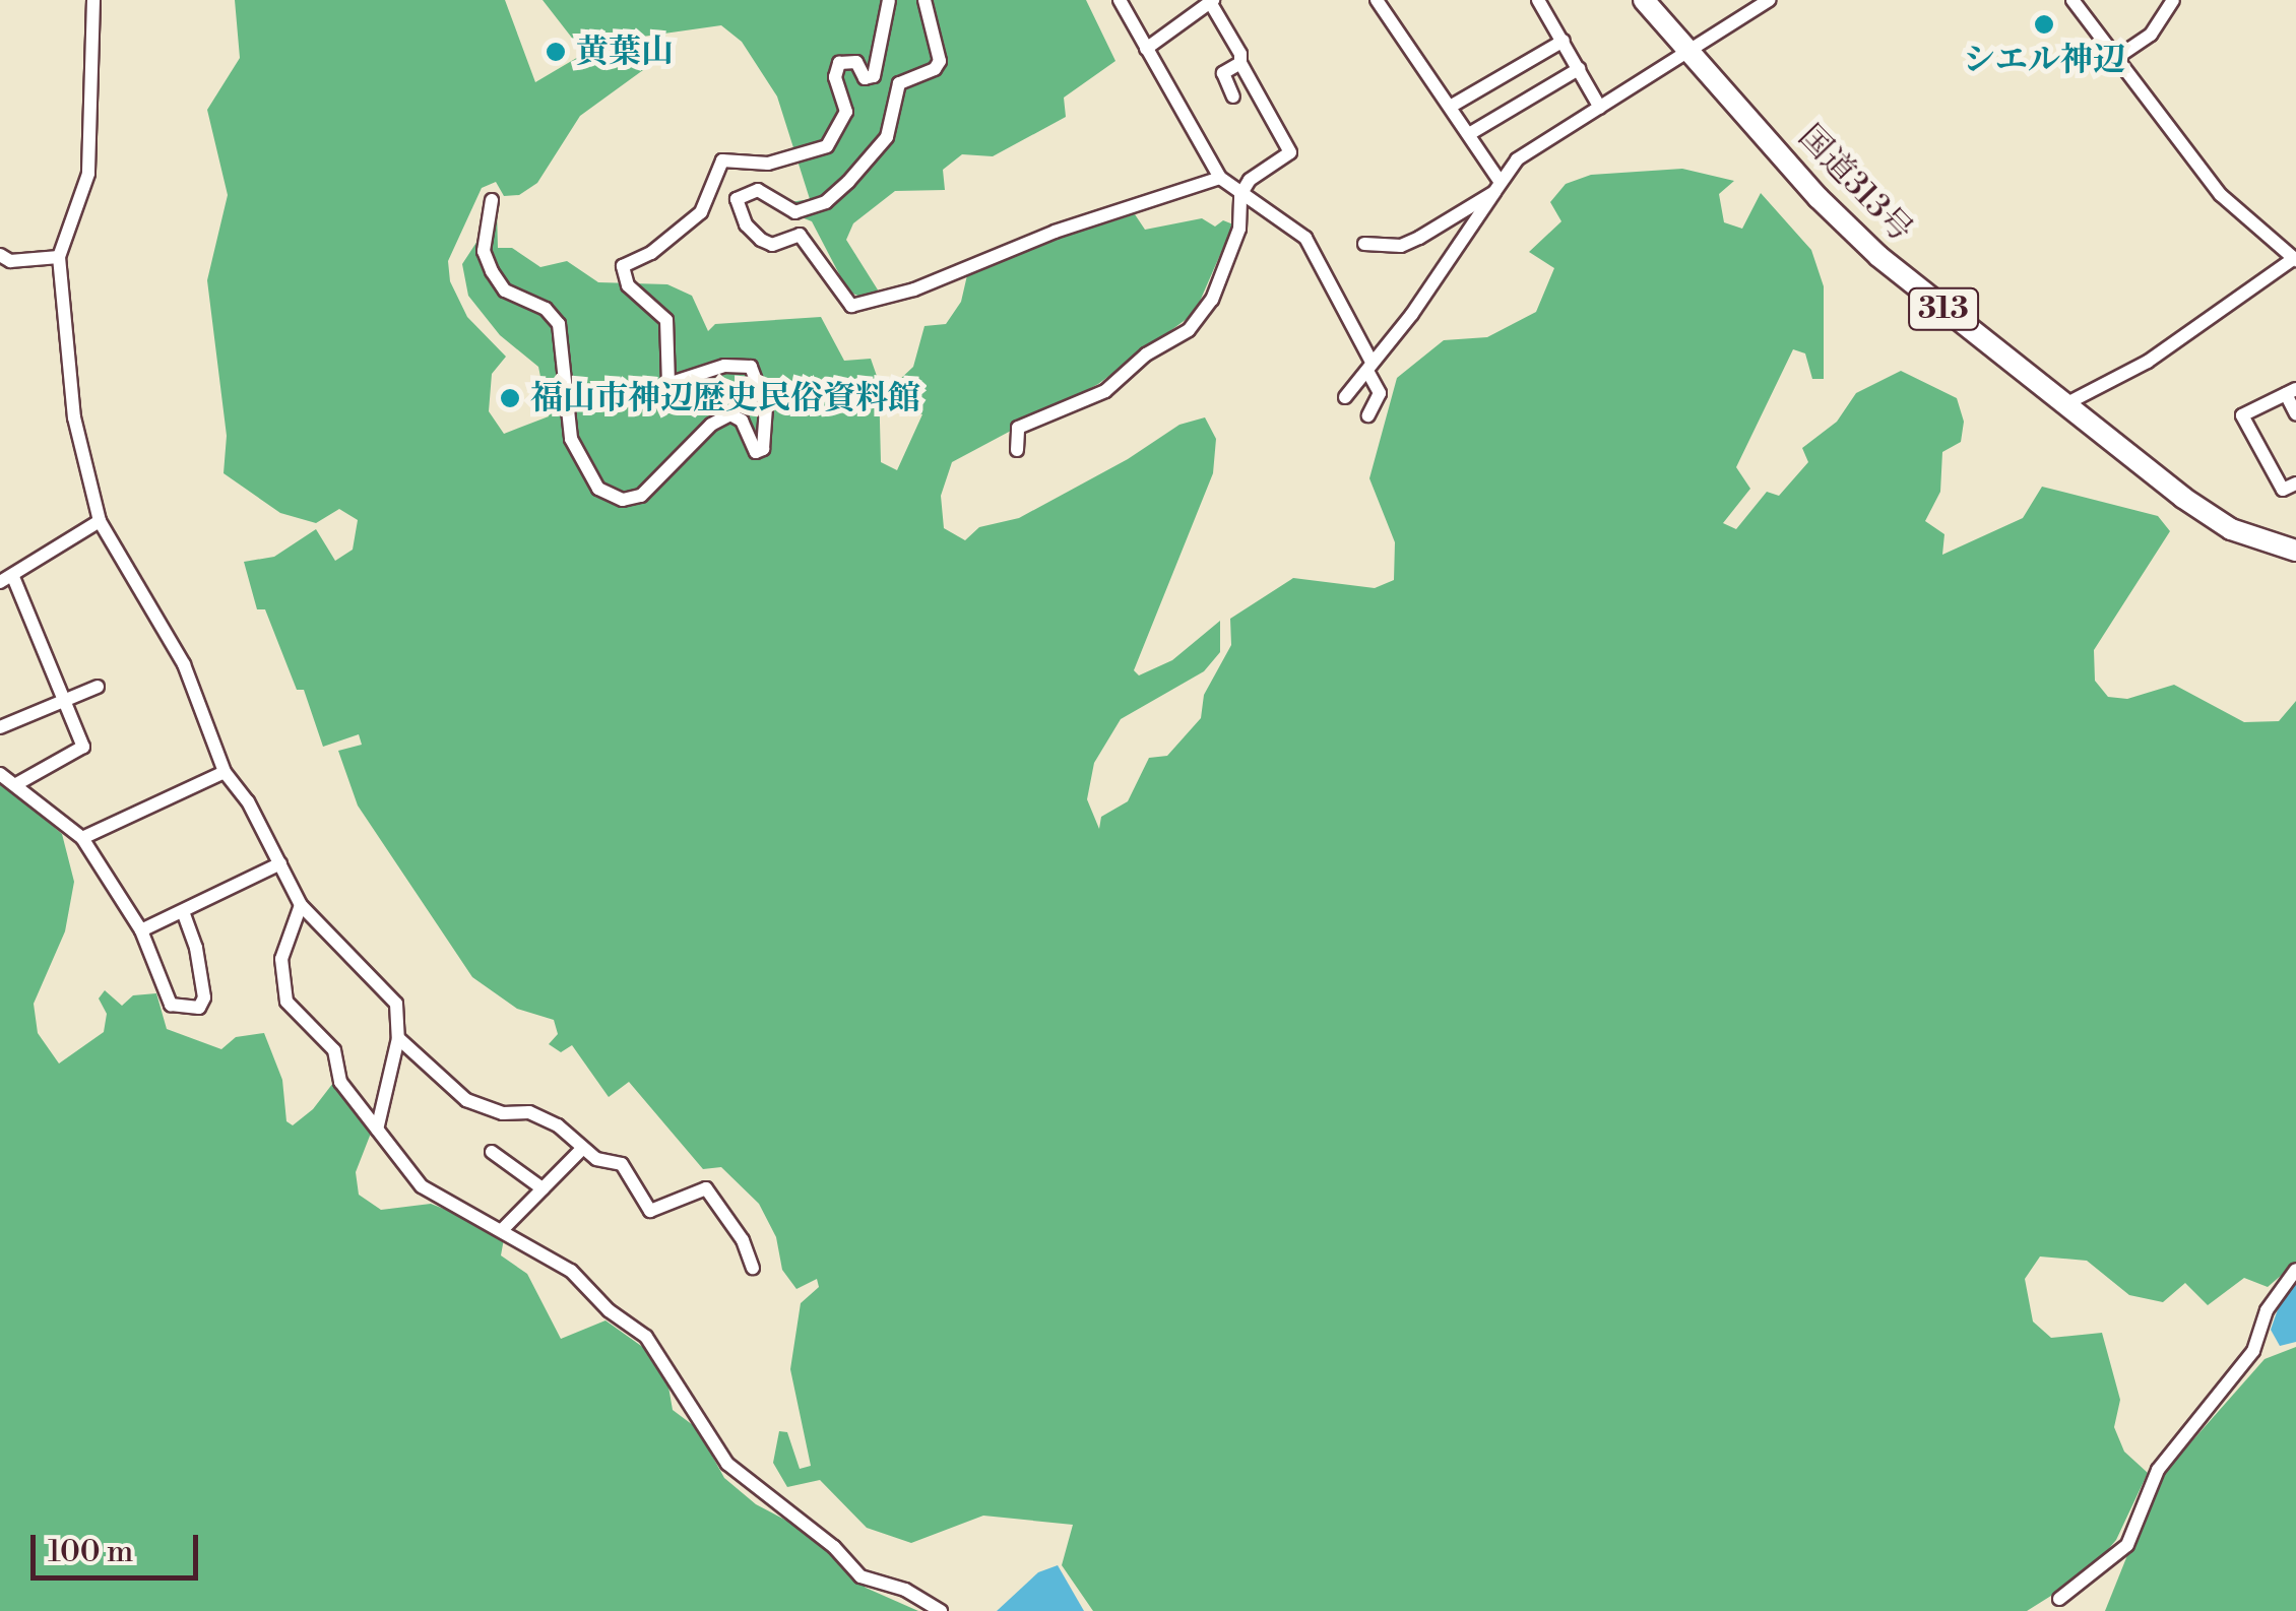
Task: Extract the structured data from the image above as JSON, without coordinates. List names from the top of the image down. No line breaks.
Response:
{"streets":{"highway":["国道313号","313"]},"places":["シエル神辺","黄葉山","福山市神辺歴史民俗資料館"],"scale_bar":"100 m"}
